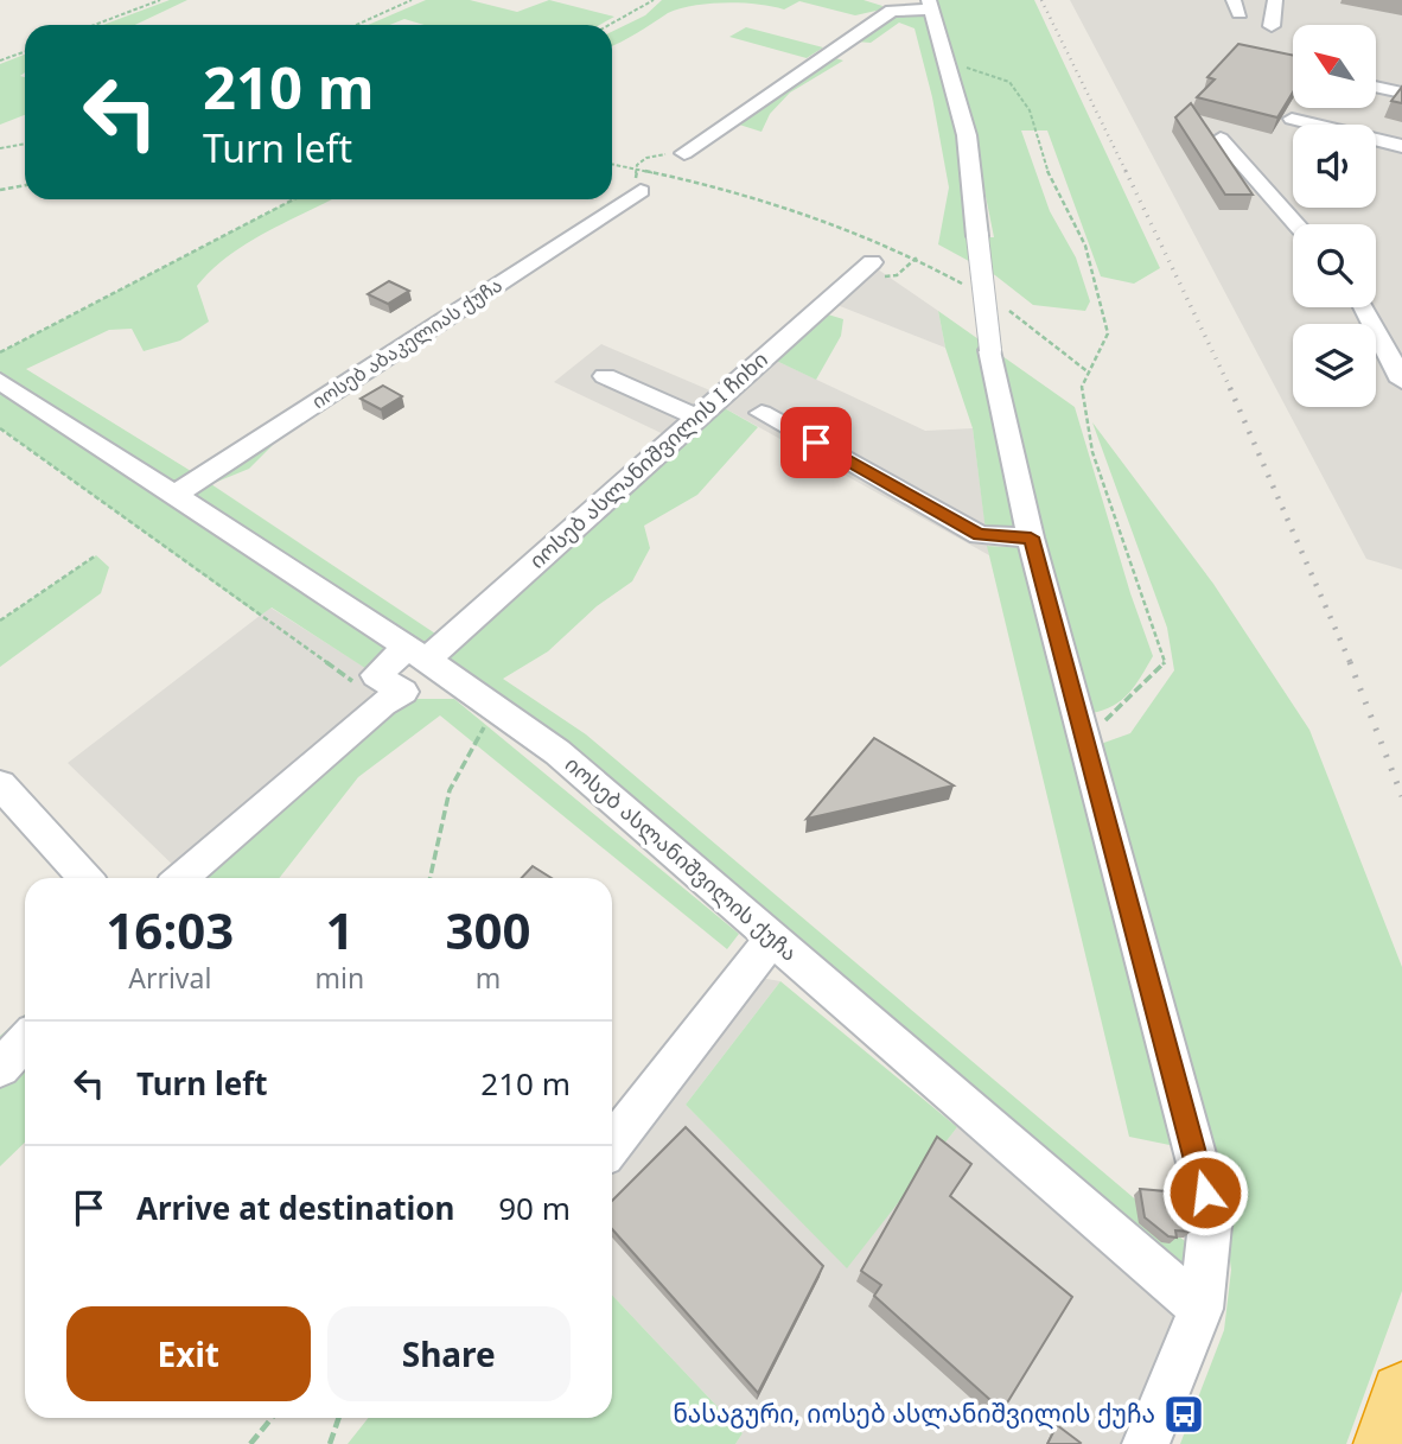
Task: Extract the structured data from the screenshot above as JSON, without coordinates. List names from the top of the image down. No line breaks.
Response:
{"streets":{"street":["იოსებ აბაკელიას ქუჩა","იოსებ ასლანიშვილის I ჩიხი","იოსებ ასლანიშვილის ქუჩა"]},"crossings":[["იოსებ აბაკელიას ქუჩა","იოსებ ასლანიშვილის ქუჩა"],["იოსებ ასლანიშვილის I ჩიხი","იოსებ ასლანიშვილის ქუჩა"]],"places":{"bus stop":["ნასაგური, იოსებ ასლანიშვილის ქუჩა"]},"north":"top left","page":{"turn":["210 m","Turn left"],"eta":["16:03","Arrival","1","min","300","m"],"list":[{"name":"Turn left","value":"210 m"},{"name":"Arrive at destination","value":"90 m"}],"buttons":["Exit","Share"]}}
